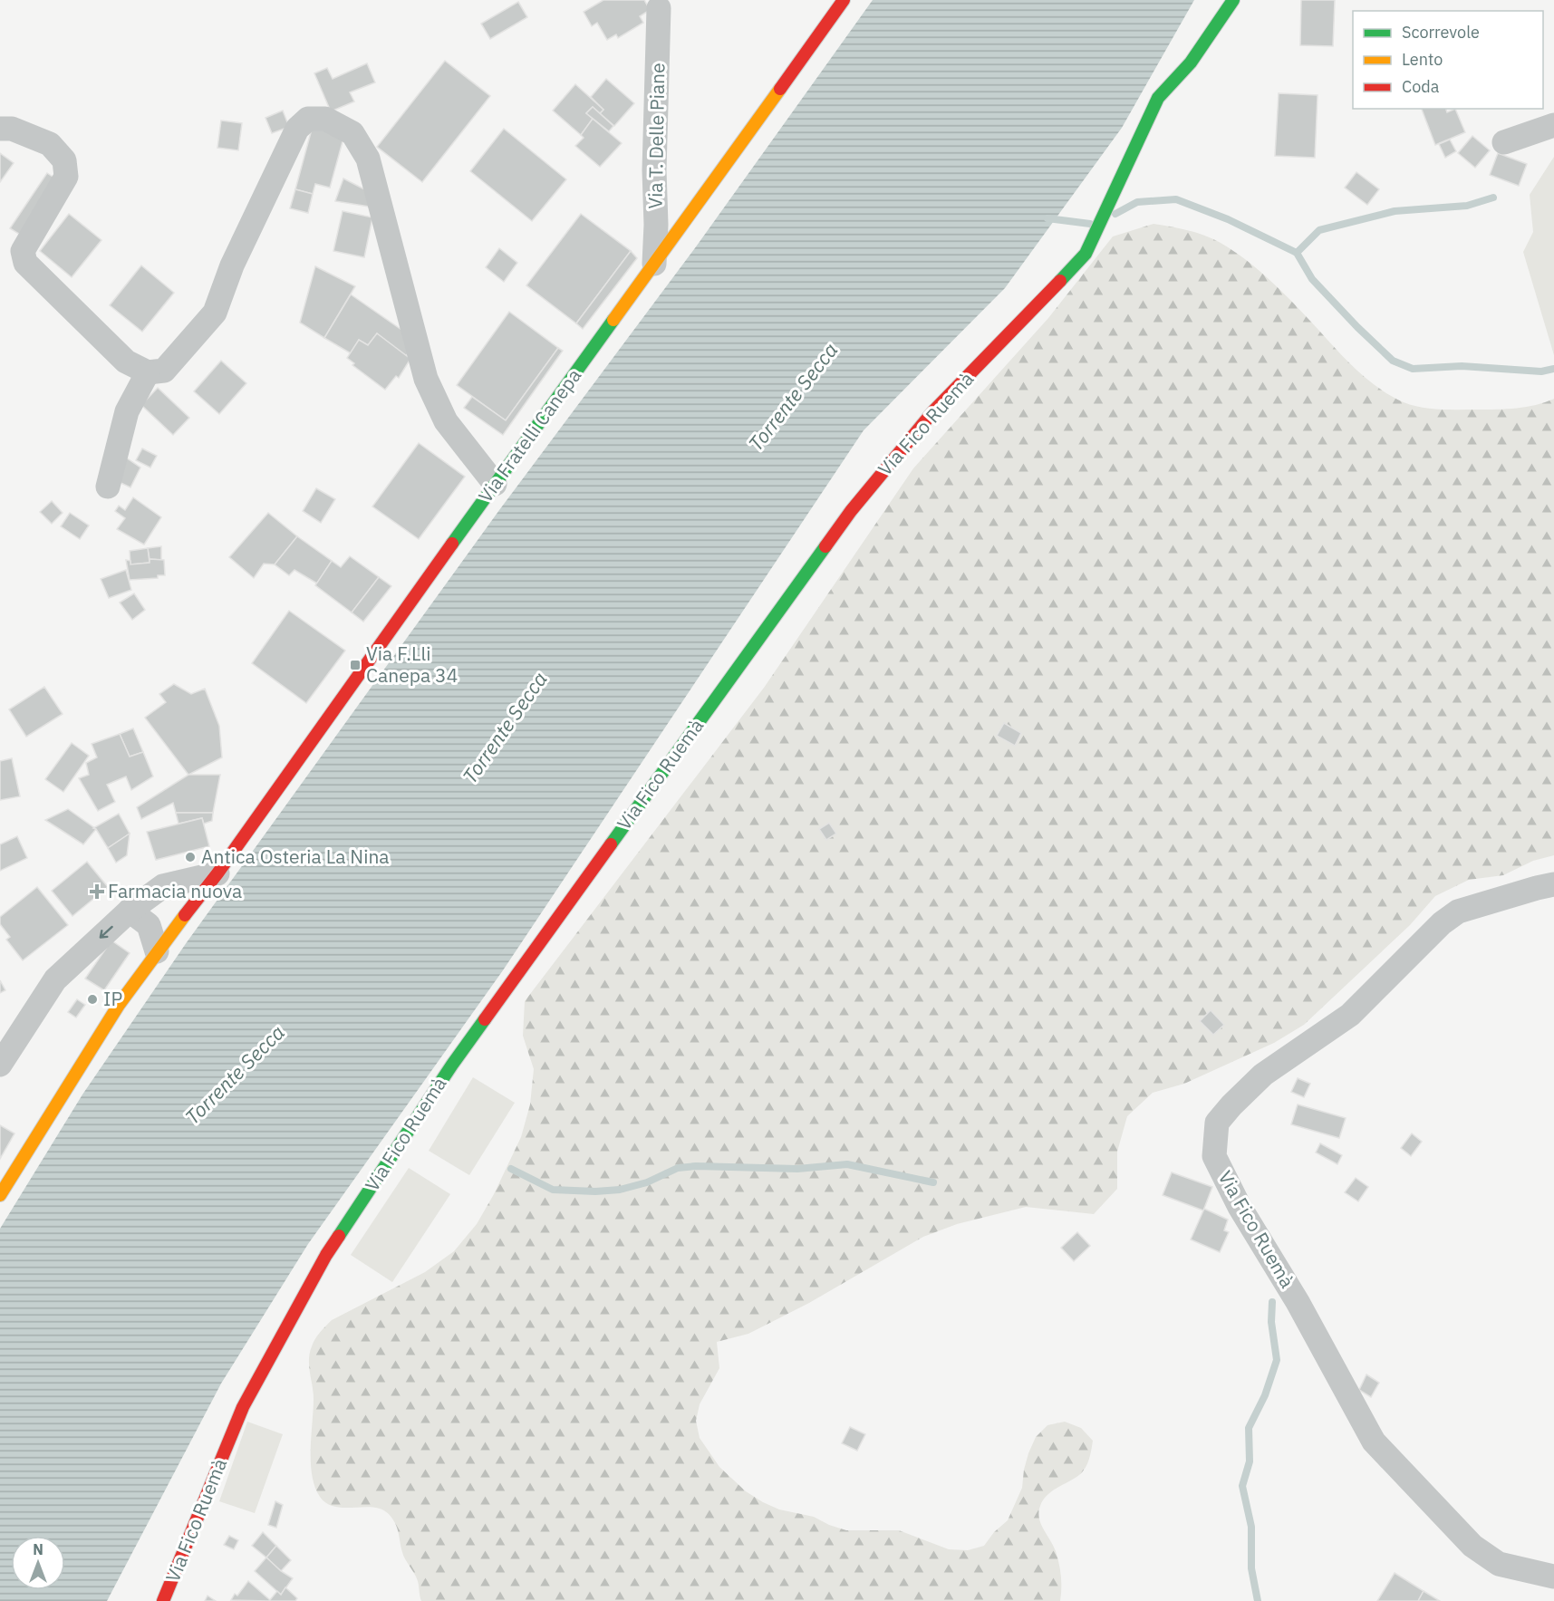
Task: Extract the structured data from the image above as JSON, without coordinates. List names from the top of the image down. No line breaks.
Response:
{"streets":{"street":["Via T. Delle Piane","Via Fico Ruemà","Via Fratelli Canepa"]},"crossings":[["Via T. Delle Piane","Via Fratelli Canepa"]],"water":["Torrente Secca"],"places":{"transit":["Via F.Lli Canepa 34"],"other":["Antica Osteria La Nina","IP"],"health":["Farmacia nuova"]},"legend":["Scorrevole","Lento","Coda"],"north":"top"}
